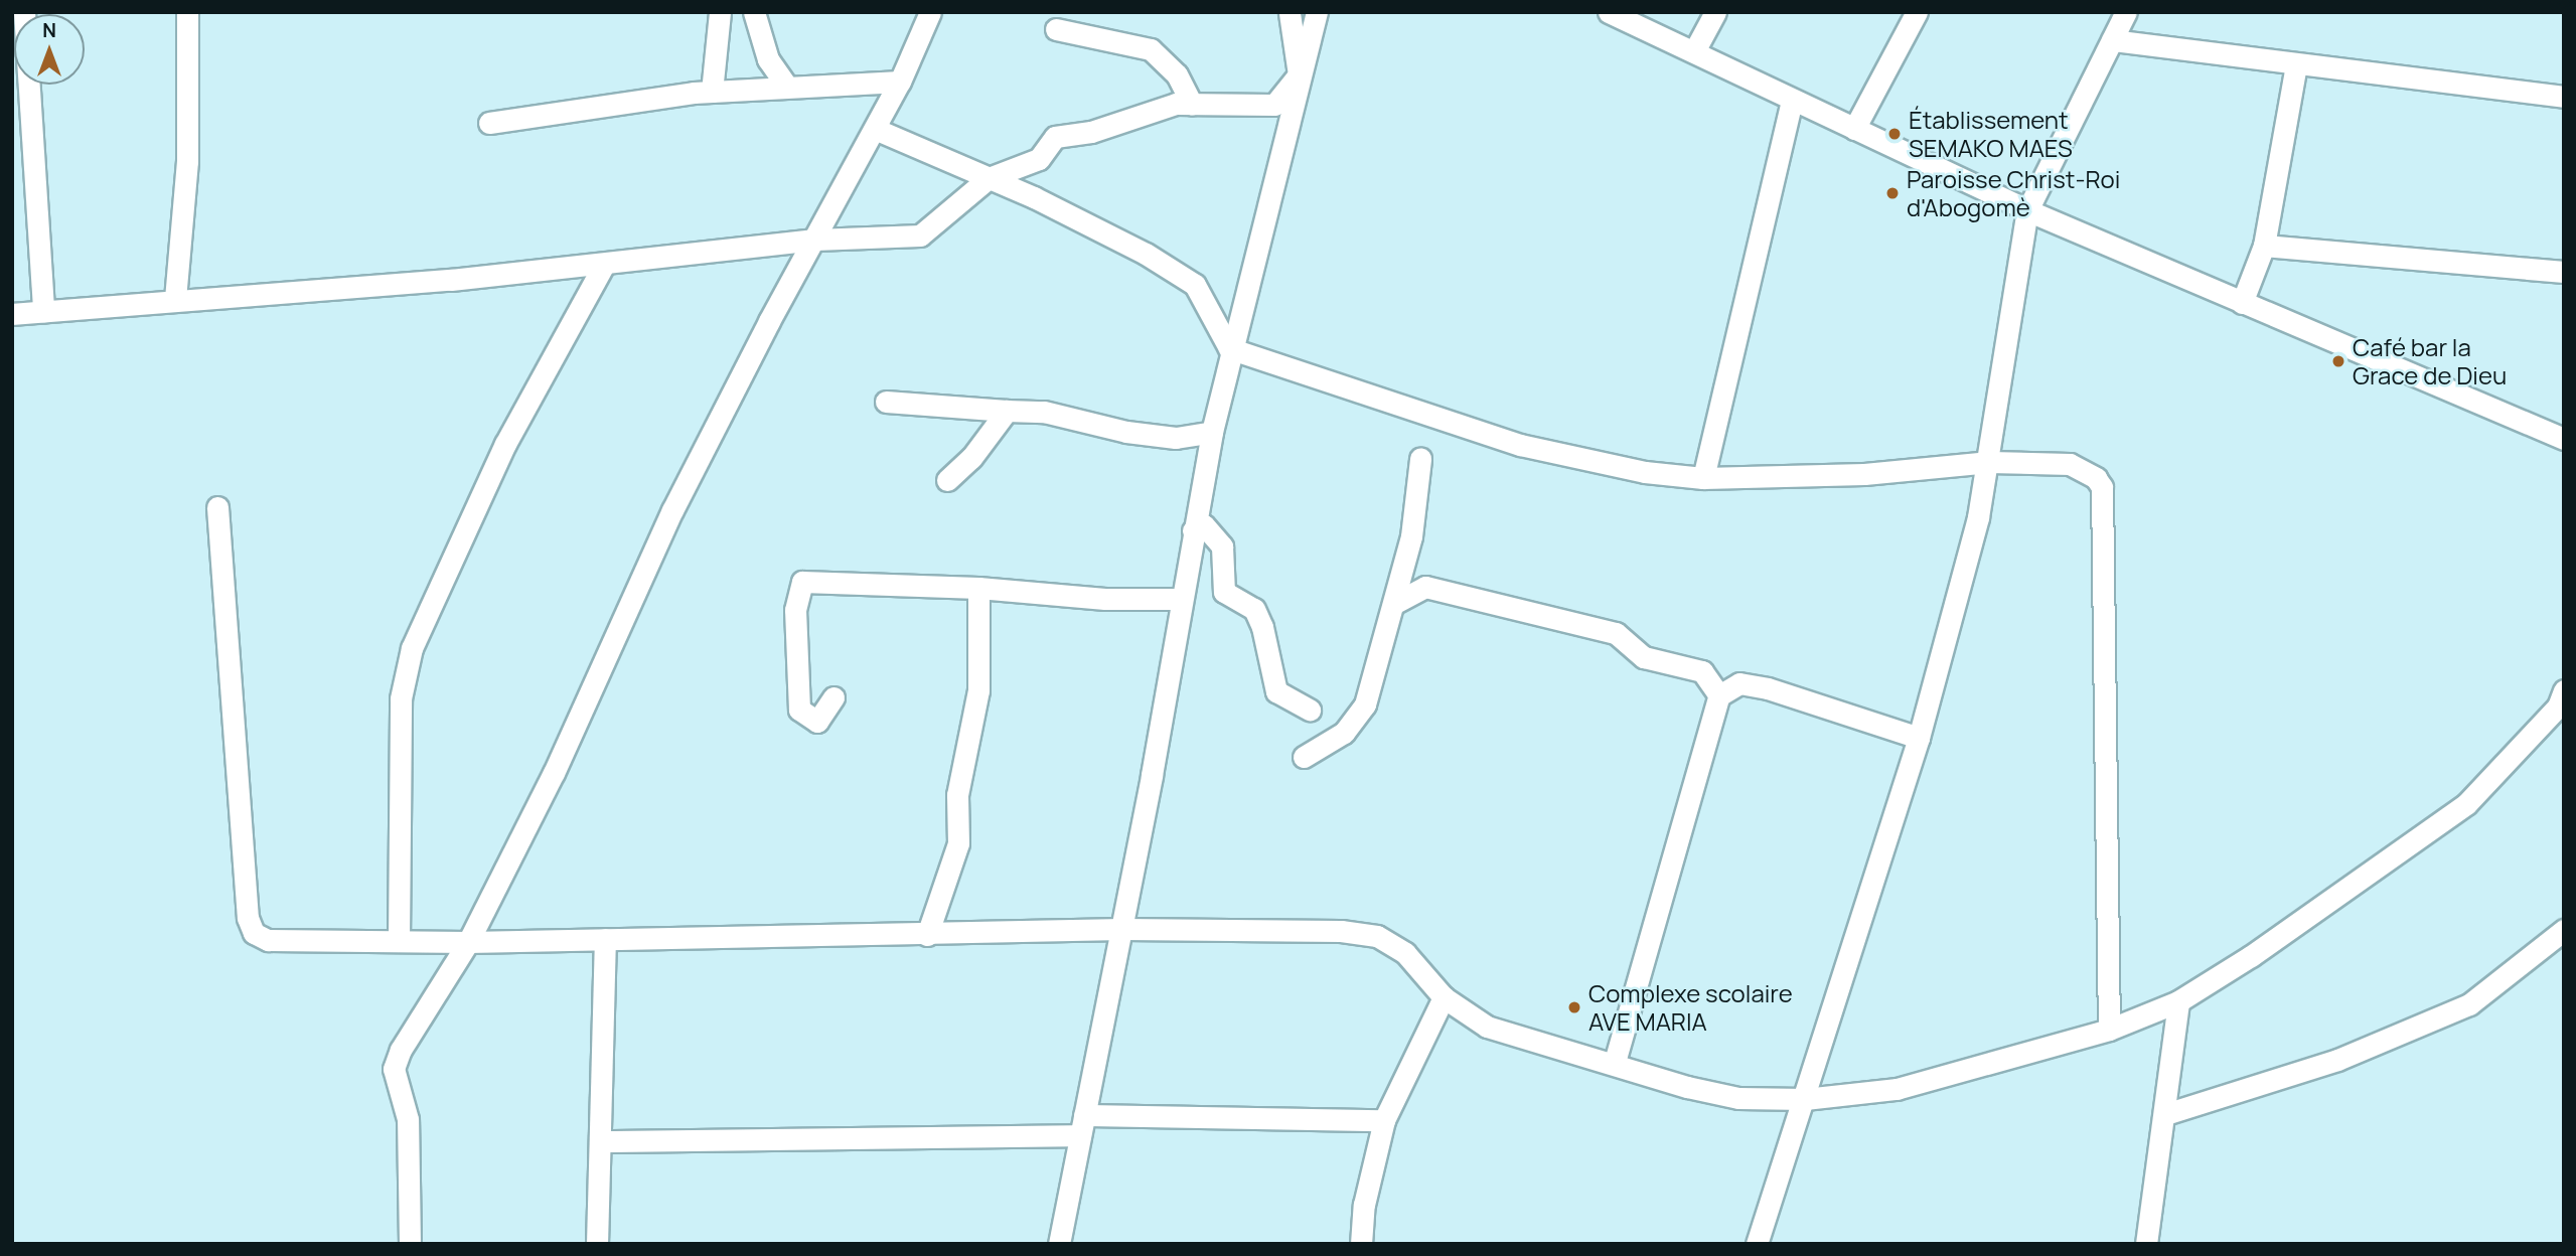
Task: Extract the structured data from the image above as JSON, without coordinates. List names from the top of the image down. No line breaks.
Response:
{"places":["Établissement SEMAKO MAES","Paroisse Christ-Roi d'Abogomè","Café bar la Grace de Dieu","Complexe scolaire AVE MARIA"],"north":"top"}
